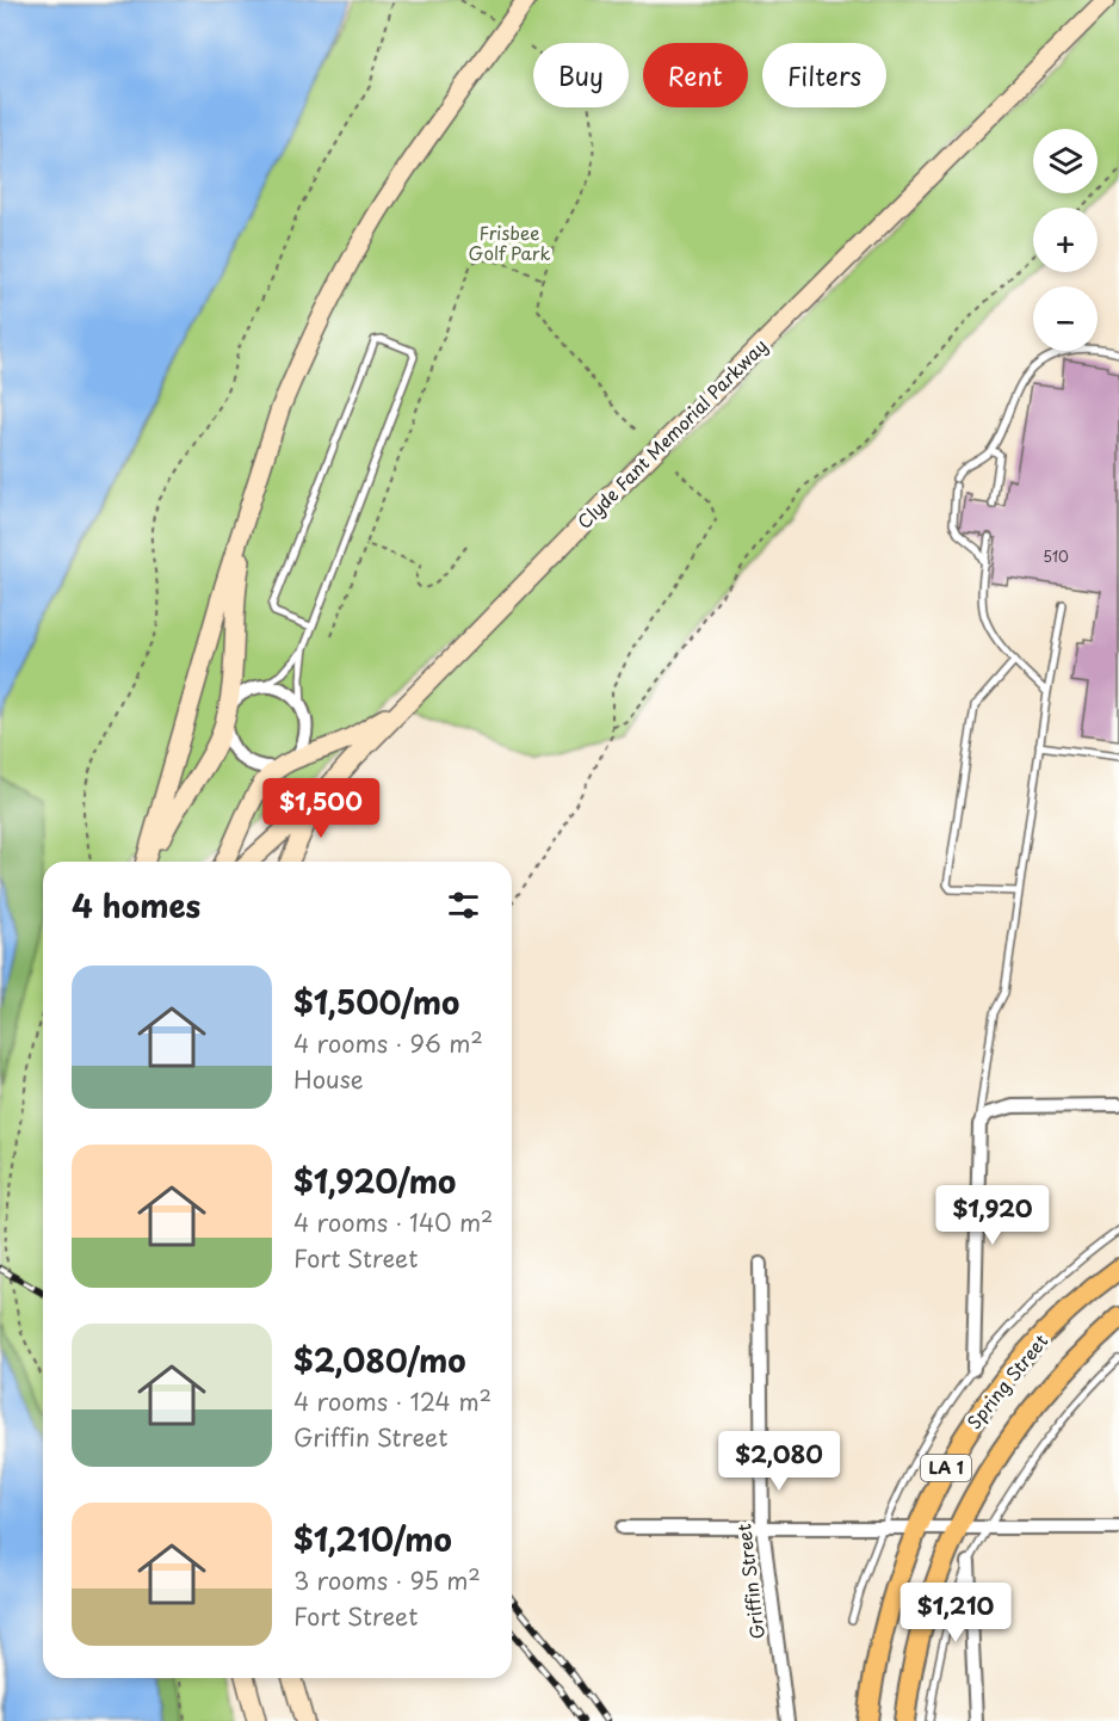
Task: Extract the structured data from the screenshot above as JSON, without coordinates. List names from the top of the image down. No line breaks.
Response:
{"streets":{"main road":["Clyde Fant Memorial Parkway","Spring Street","LA 1"],"street":["Griffin Street"]},"parks":["Frisbee Golf Park"],"house_numbers":["510"],"page":{"chip":["Buy","Rent","Filters"],"map_buttons":["+","−"],"price":["$1,500","$1,920","$2,080","$1,210"],"heading":"4 homes","list":[{"name":"$1,500/mo","note":"4 rooms · 96 m² · House"},{"name":"$1,920/mo","note":"4 rooms · 140 m² · Fort Street"},{"name":"$2,080/mo","note":"4 rooms · 124 m² · Griffin Street"},{"name":"$1,210/mo","note":"3 rooms · 95 m² · Fort Street"}]}}
